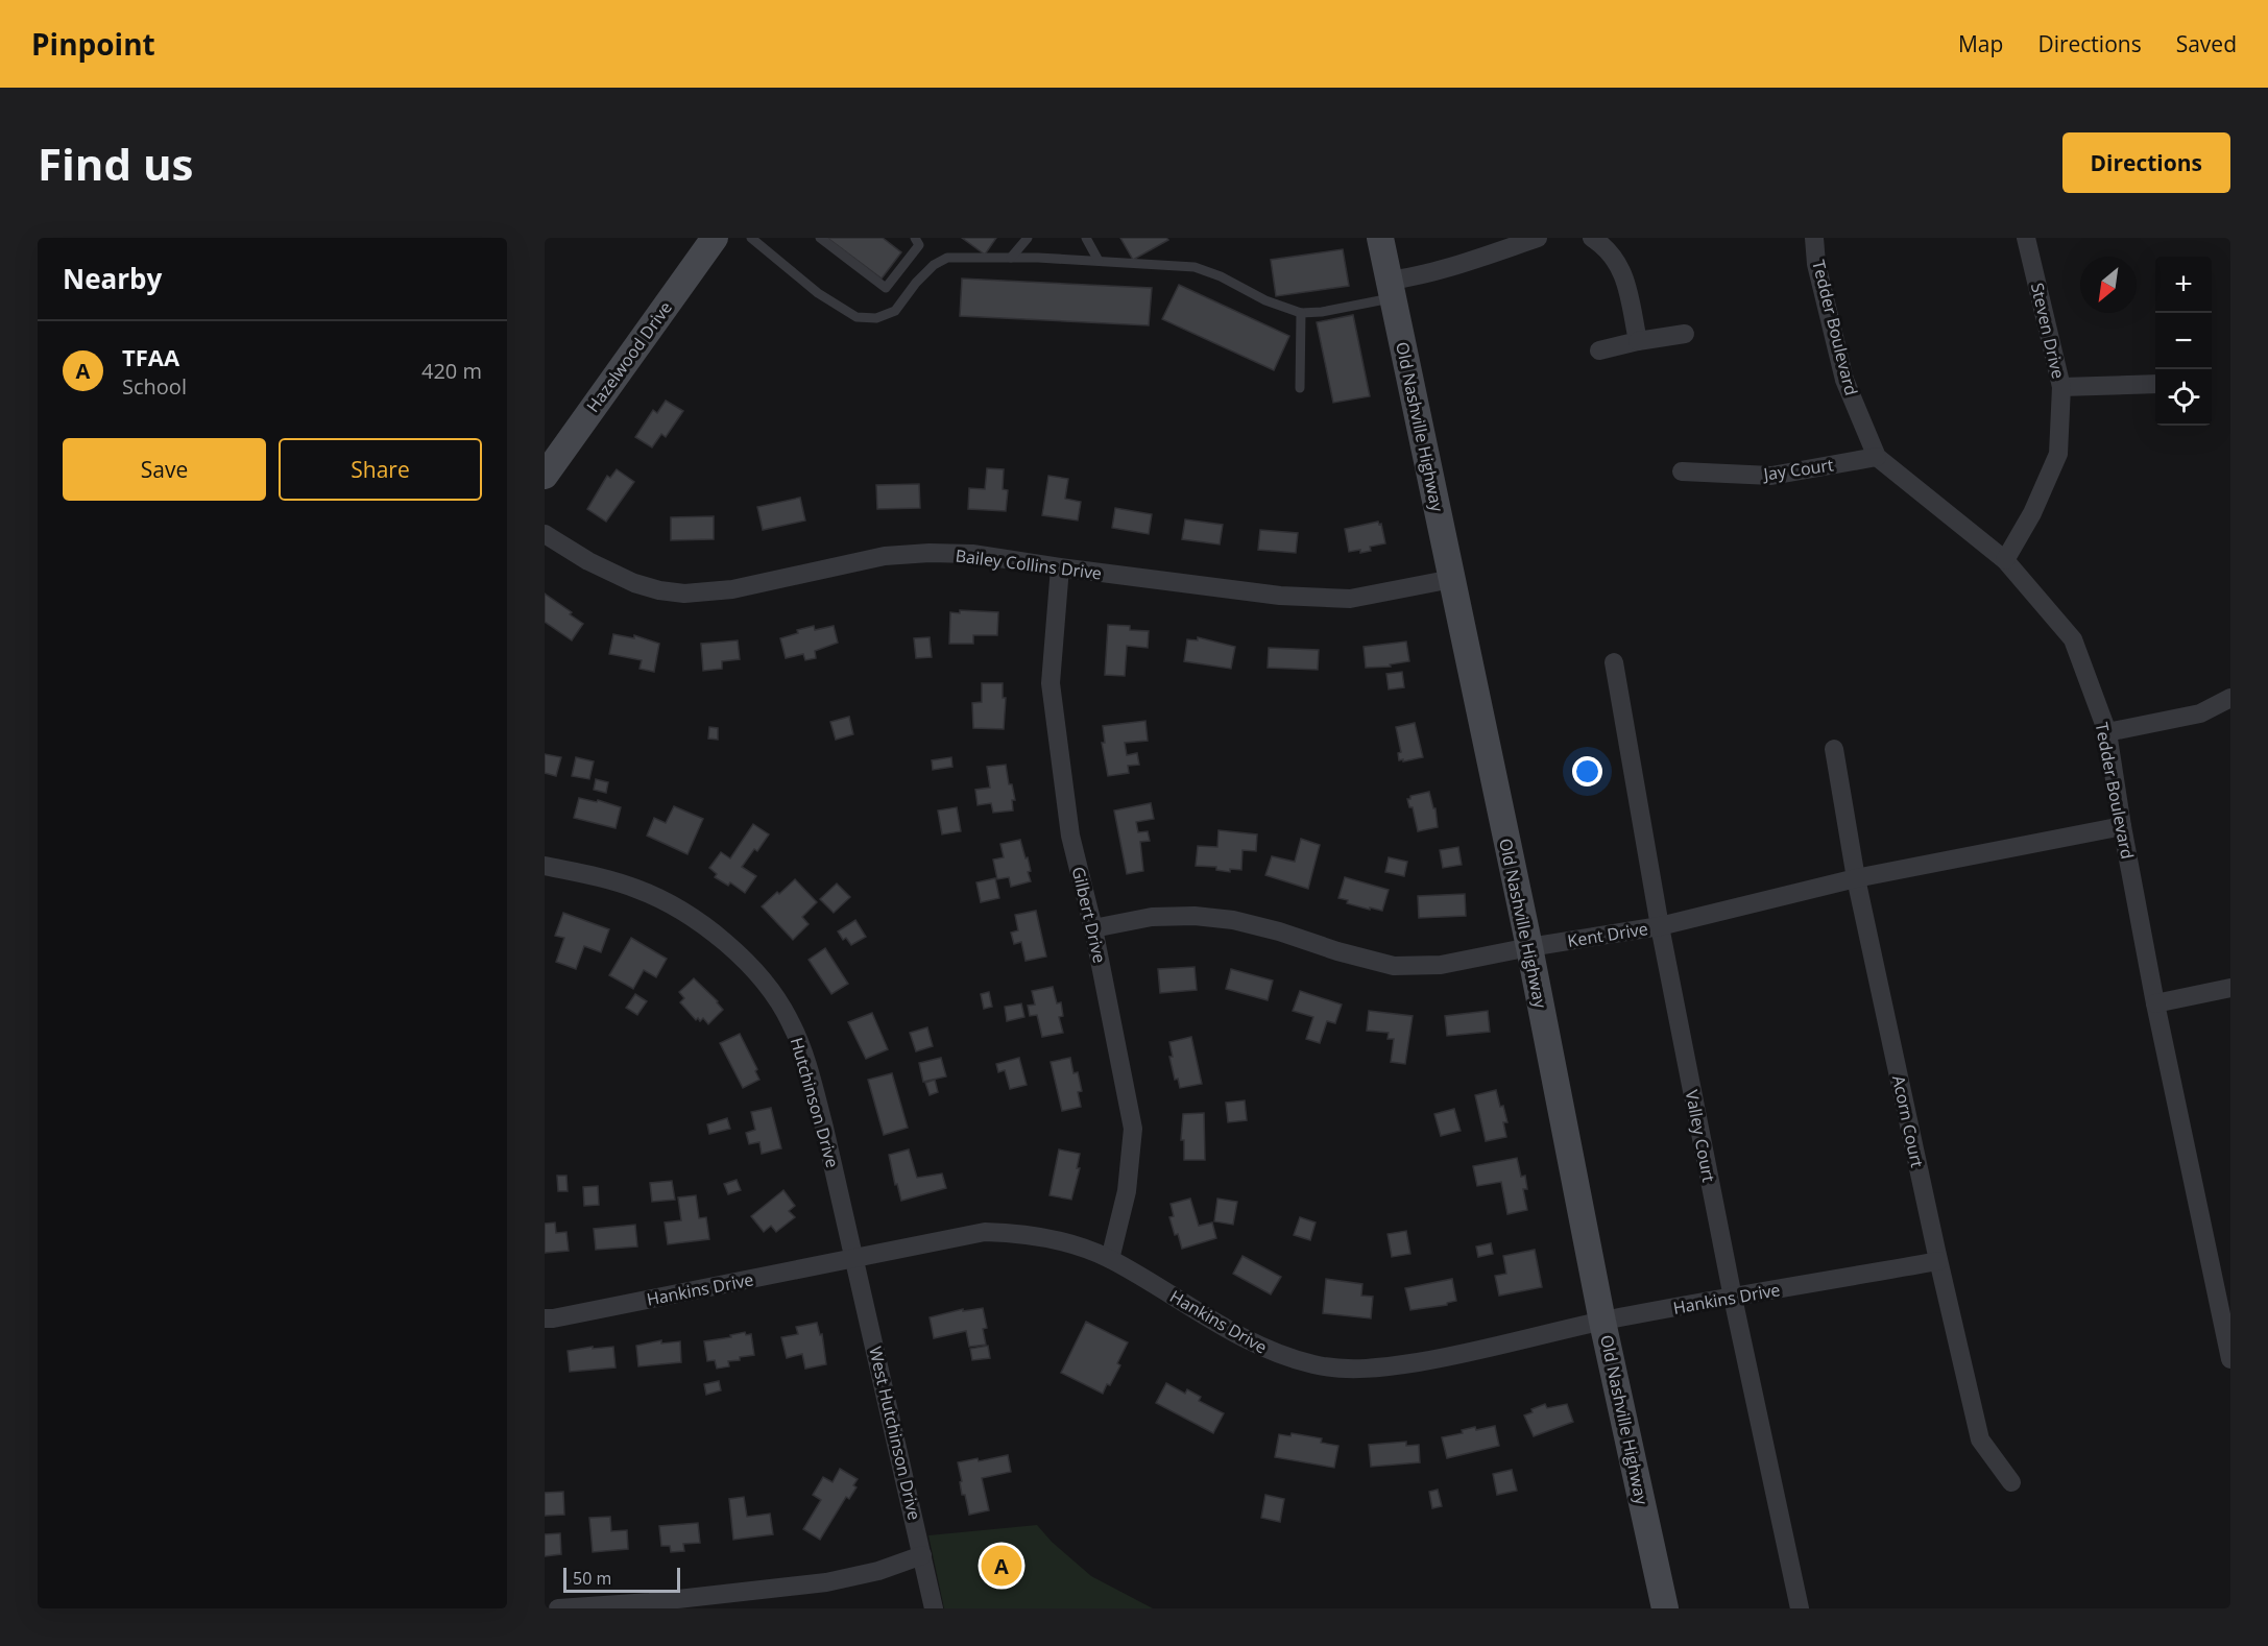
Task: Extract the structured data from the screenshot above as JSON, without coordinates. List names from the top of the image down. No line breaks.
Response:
{"streets":{"main road":["Hazelwood Drive","Old Nashville Highway"],"street":["Tedder Boulevard","Steven Drive","Jay Court","Bailey Collins Drive","Gilbert Drive","Kent Drive","Hutchinson Drive","Acorn Court","Valley Court","Hankins Drive","West Hutchinson Drive"]},"crossings":[["Tedder Boulevard","Steven Drive"],["Tedder Boulevard","Jay Court"],["Tedder Boulevard","Kent Drive"],["Old Nashville Highway","Bailey Collins Drive"],["Old Nashville Highway","Kent Drive"],["Old Nashville Highway","Hankins Drive"],["Bailey Collins Drive","Gilbert Drive"],["Gilbert Drive","Kent Drive"],["Gilbert Drive","Hankins Drive"],["Kent Drive","Acorn Court"],["Kent Drive","Valley Court"],["Hutchinson Drive","Hankins Drive"],["Hutchinson Drive","West Hutchinson Drive"],["Acorn Court","Hankins Drive"],["Valley Court","Hankins Drive"],["Hankins Drive","West Hutchinson Drive"]],"scale_bar":"50 m","north":"bottom left","page":{"header":"Pinpoint","nav":["Map","Directions","Saved"],"buttons":["Directions",["Save","Share"]],"title":"Find us","heading":"Nearby","map_buttons":["+","−"],"list":[{"mark":"A","name":"TFAA","note":"School","value":"420 m"}],"pins":"A","scale":"50 m"}}
